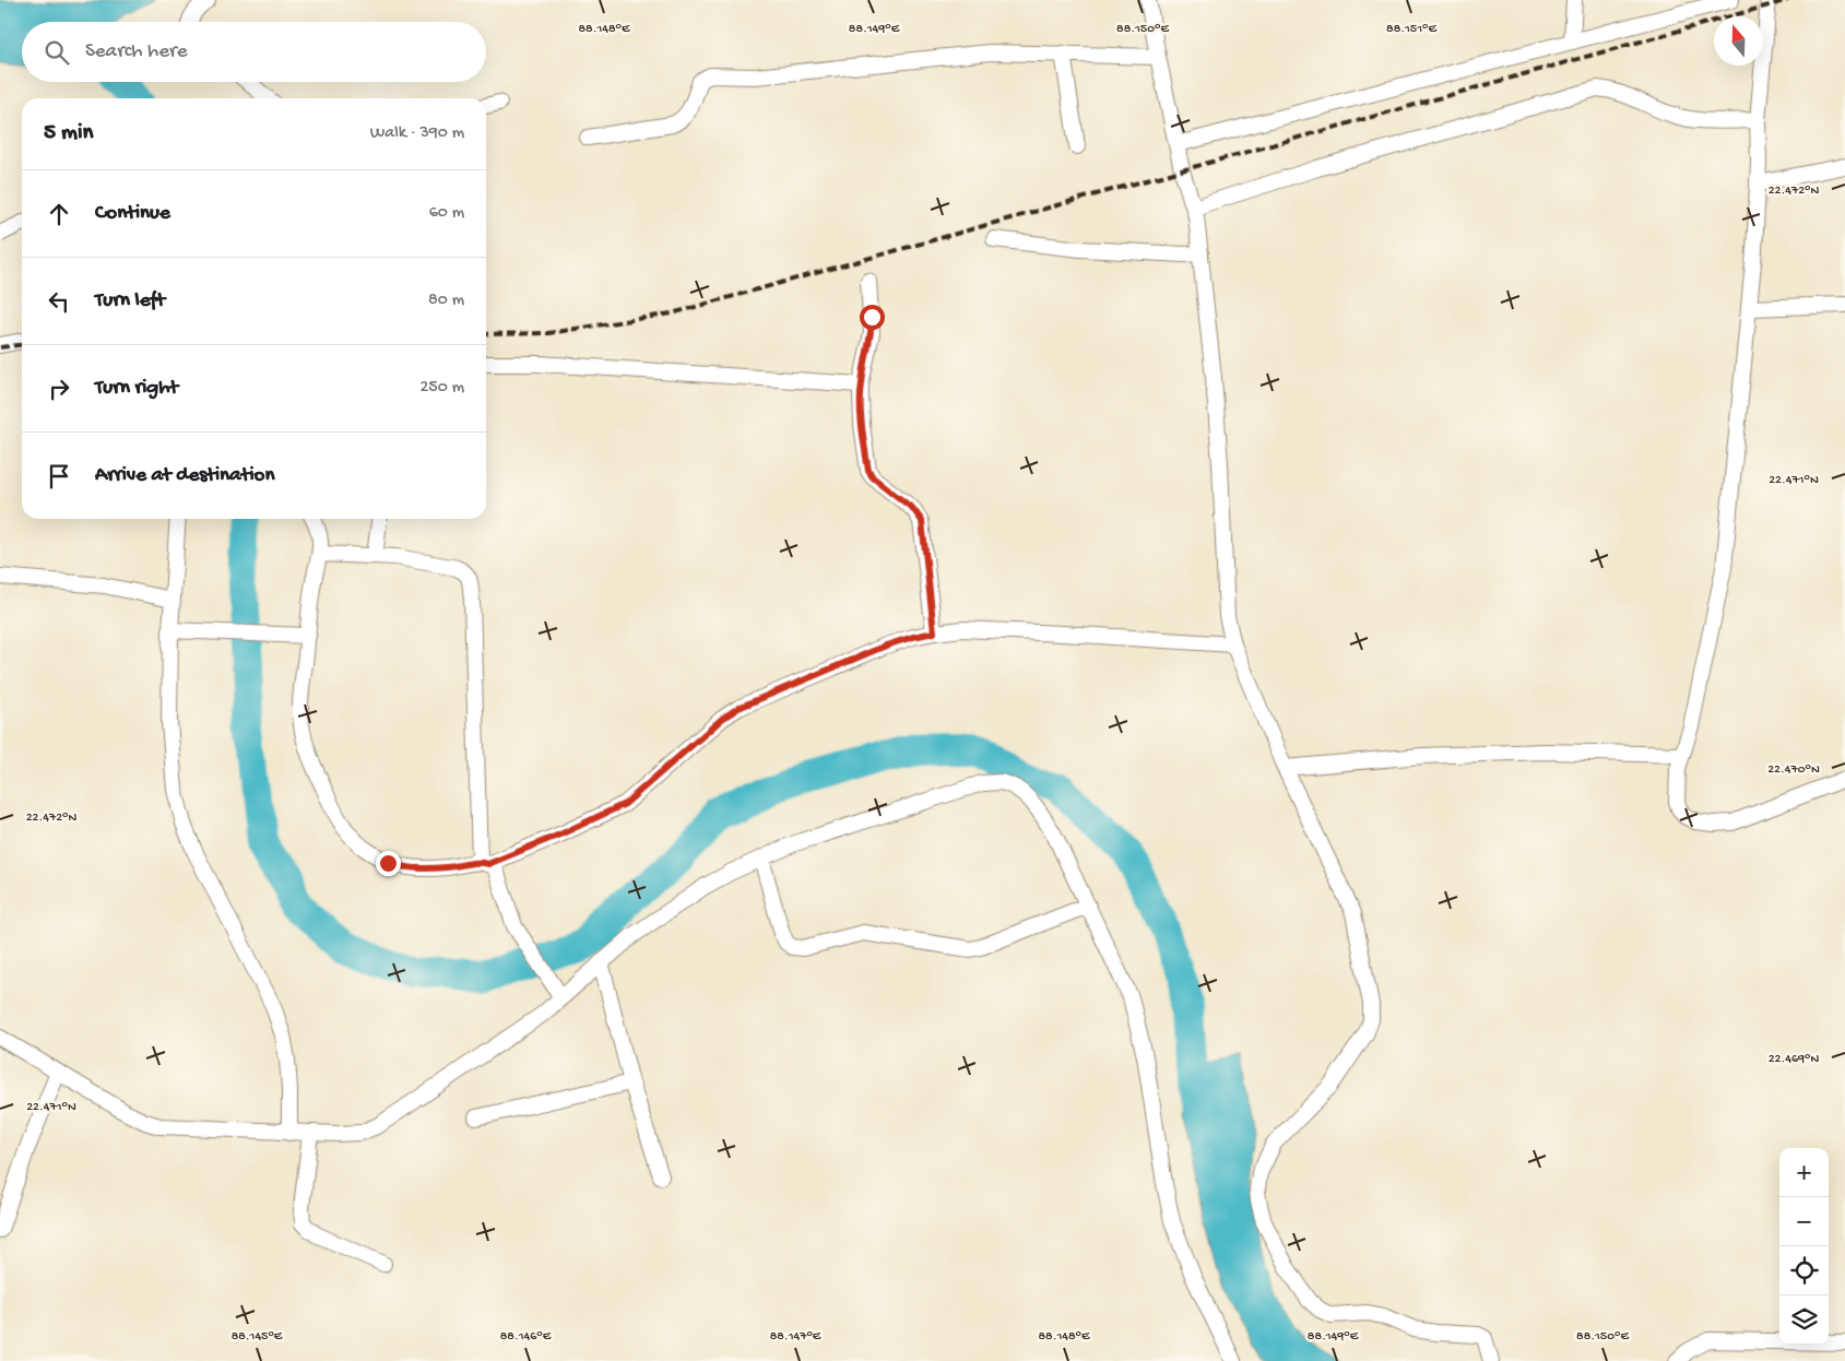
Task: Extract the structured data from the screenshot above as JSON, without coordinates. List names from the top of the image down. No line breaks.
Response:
{"north":"top","page":{"search":"Search here","heading":["5 min","Walk · 390 m"],"list":[["Continue","60 m"],["Turn left","80 m"],["Turn right","250 m"],"Arrive at destination"],"map_buttons":["+","−"]},"coordinates":["88.151°E","88.148°E","88.149°E","88.150°E","22.472°N","22.471°N","22.470°N","22.469°N","88.145°E","88.146°E","88.147°E"]}
